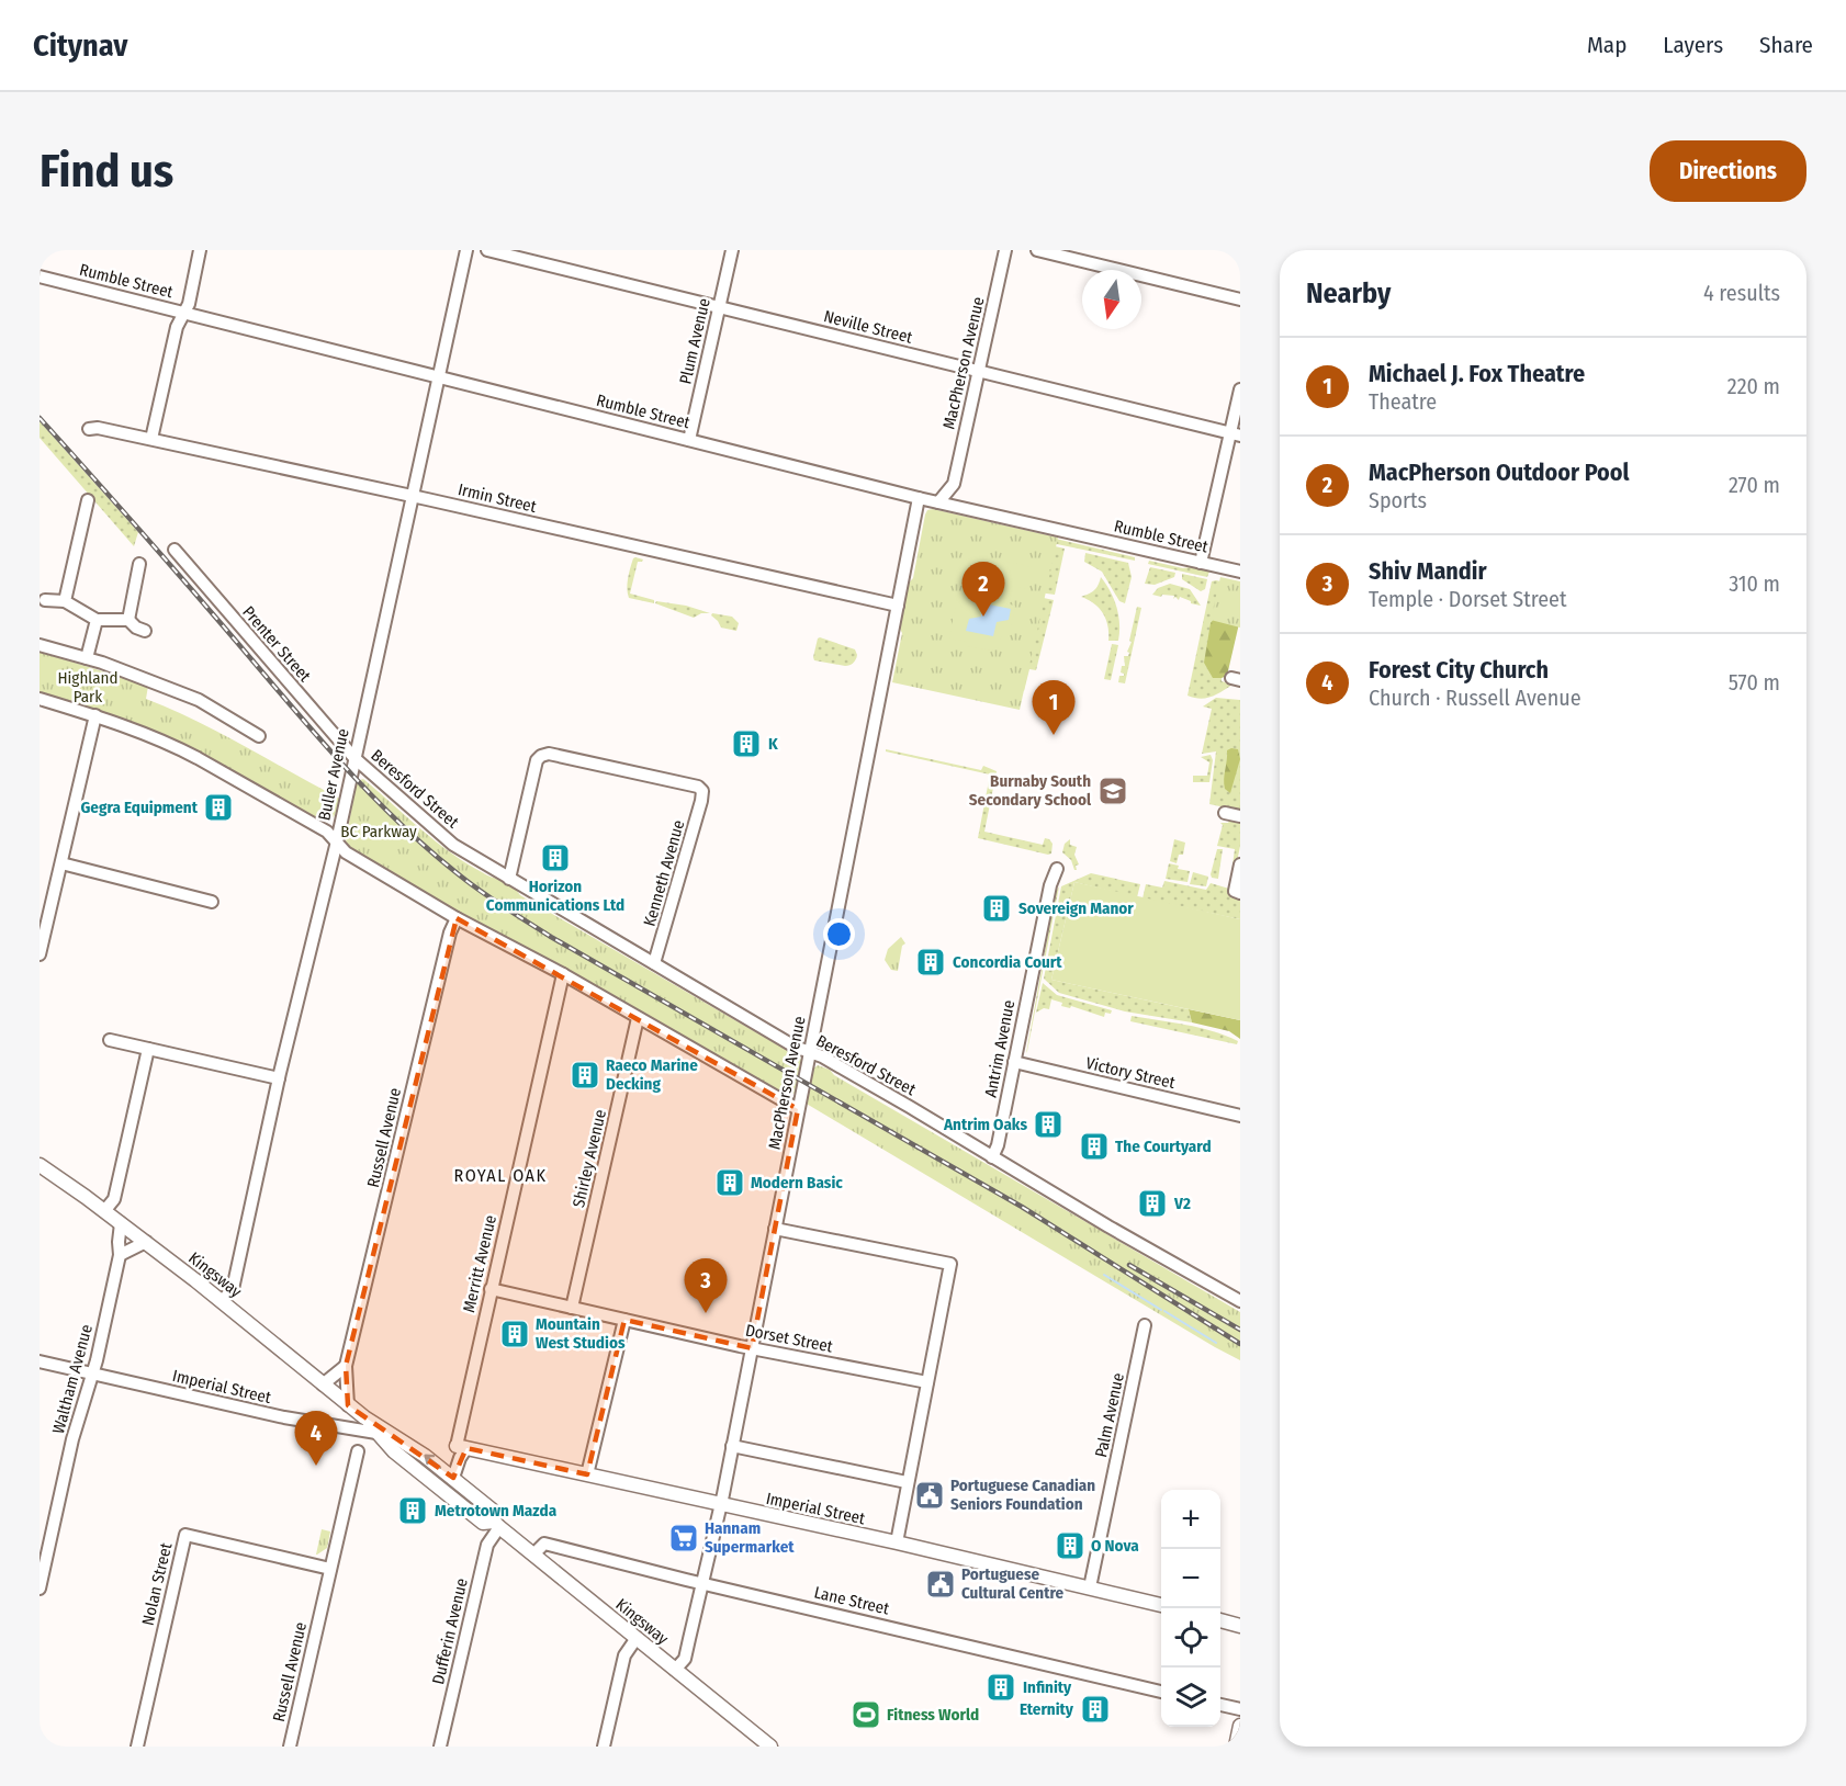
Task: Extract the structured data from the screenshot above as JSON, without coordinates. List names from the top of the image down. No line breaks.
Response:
{"streets":{"main road":["Kingsway","Imperial Street"],"street":["Rumble Street","Neville Street","Plum Avenue","MacPherson Avenue","Irmin Street","Prenter Street","Buller Avenue","Beresford Street","Kenneth Avenue","Antrim Avenue","Victory Street","Russell Avenue","Shirley Avenue","Merritt Avenue","Dorset Street","Waltham Avenue","Palm Avenue","Nolan Street","Lane Street","Dufferin Avenue"]},"crossings":[["Rumble Street","Plum Avenue"],["Rumble Street","MacPherson Avenue"],["Rumble Street","Buller Avenue"],["Neville Street","Plum Avenue"],["Neville Street","MacPherson Avenue"],["MacPherson Avenue","Irmin Street"],["MacPherson Avenue","Beresford Street"],["MacPherson Avenue","Kingsway"],["MacPherson Avenue","Dorset Street"],["MacPherson Avenue","Imperial Street"],["MacPherson Avenue","Lane Street"],["Irmin Street","Buller Avenue"],["Prenter Street","Buller Avenue"],["Prenter Street","Beresford Street"],["Buller Avenue","Beresford Street"],["Buller Avenue","Kingsway"],["Beresford Street","Kenneth Avenue"],["Beresford Street","Antrim Avenue"],["Antrim Avenue","Victory Street"],["Russell Avenue","Kingsway"],["Russell Avenue","Nolan Street"],["Shirley Avenue","Dorset Street"],["Merritt Avenue","Kingsway"],["Merritt Avenue","Dorset Street"],["Merritt Avenue","Imperial Street"],["Kingsway","Waltham Avenue"],["Kingsway","Imperial Street"],["Kingsway","Lane Street"],["Kingsway","Dufferin Avenue"],["Waltham Avenue","Imperial Street"],["Imperial Street","Palm Avenue"]],"districts":["ROYAL OAK"],"parks":["Highland Park","BC Parkway"],"places":{"building":["K","Gegra Equipment","Horizon Communications Ltd","Sovereign Manor","Concordia Court","Raeco Marine Decking","Antrim Oaks","The Courtyard","Modern Basic","V2","Mountain West Studios","Metrotown Mazda","O Nova","Infinity","Eternity"],"school or university":["Burnaby South Secondary School"],"public building":["Portuguese Canadian Seniors Foundation","Portuguese Cultural Centre"],"supermarket":["Hannam Supermarket"],"sports":["Fitness World"]},"north":"bottom","page":{"header":"Citynav","nav":["Map","Layers","Share"],"buttons":"Directions","title":"Find us","heading":["Nearby","4 results"],"list":[{"mark":"1","name":"Michael J. Fox Theatre","note":"Theatre","value":"220 m"},{"mark":"2","name":"MacPherson Outdoor Pool","note":"Sports","value":"270 m"},{"mark":"3","name":"Shiv Mandir","note":"Temple · Dorset Street","value":"310 m"},{"mark":"4","name":"Forest City Church","note":"Church · Russell Avenue","value":"570 m"}],"pins":["2","1","3","4"],"map_buttons":["+","−"]}}
